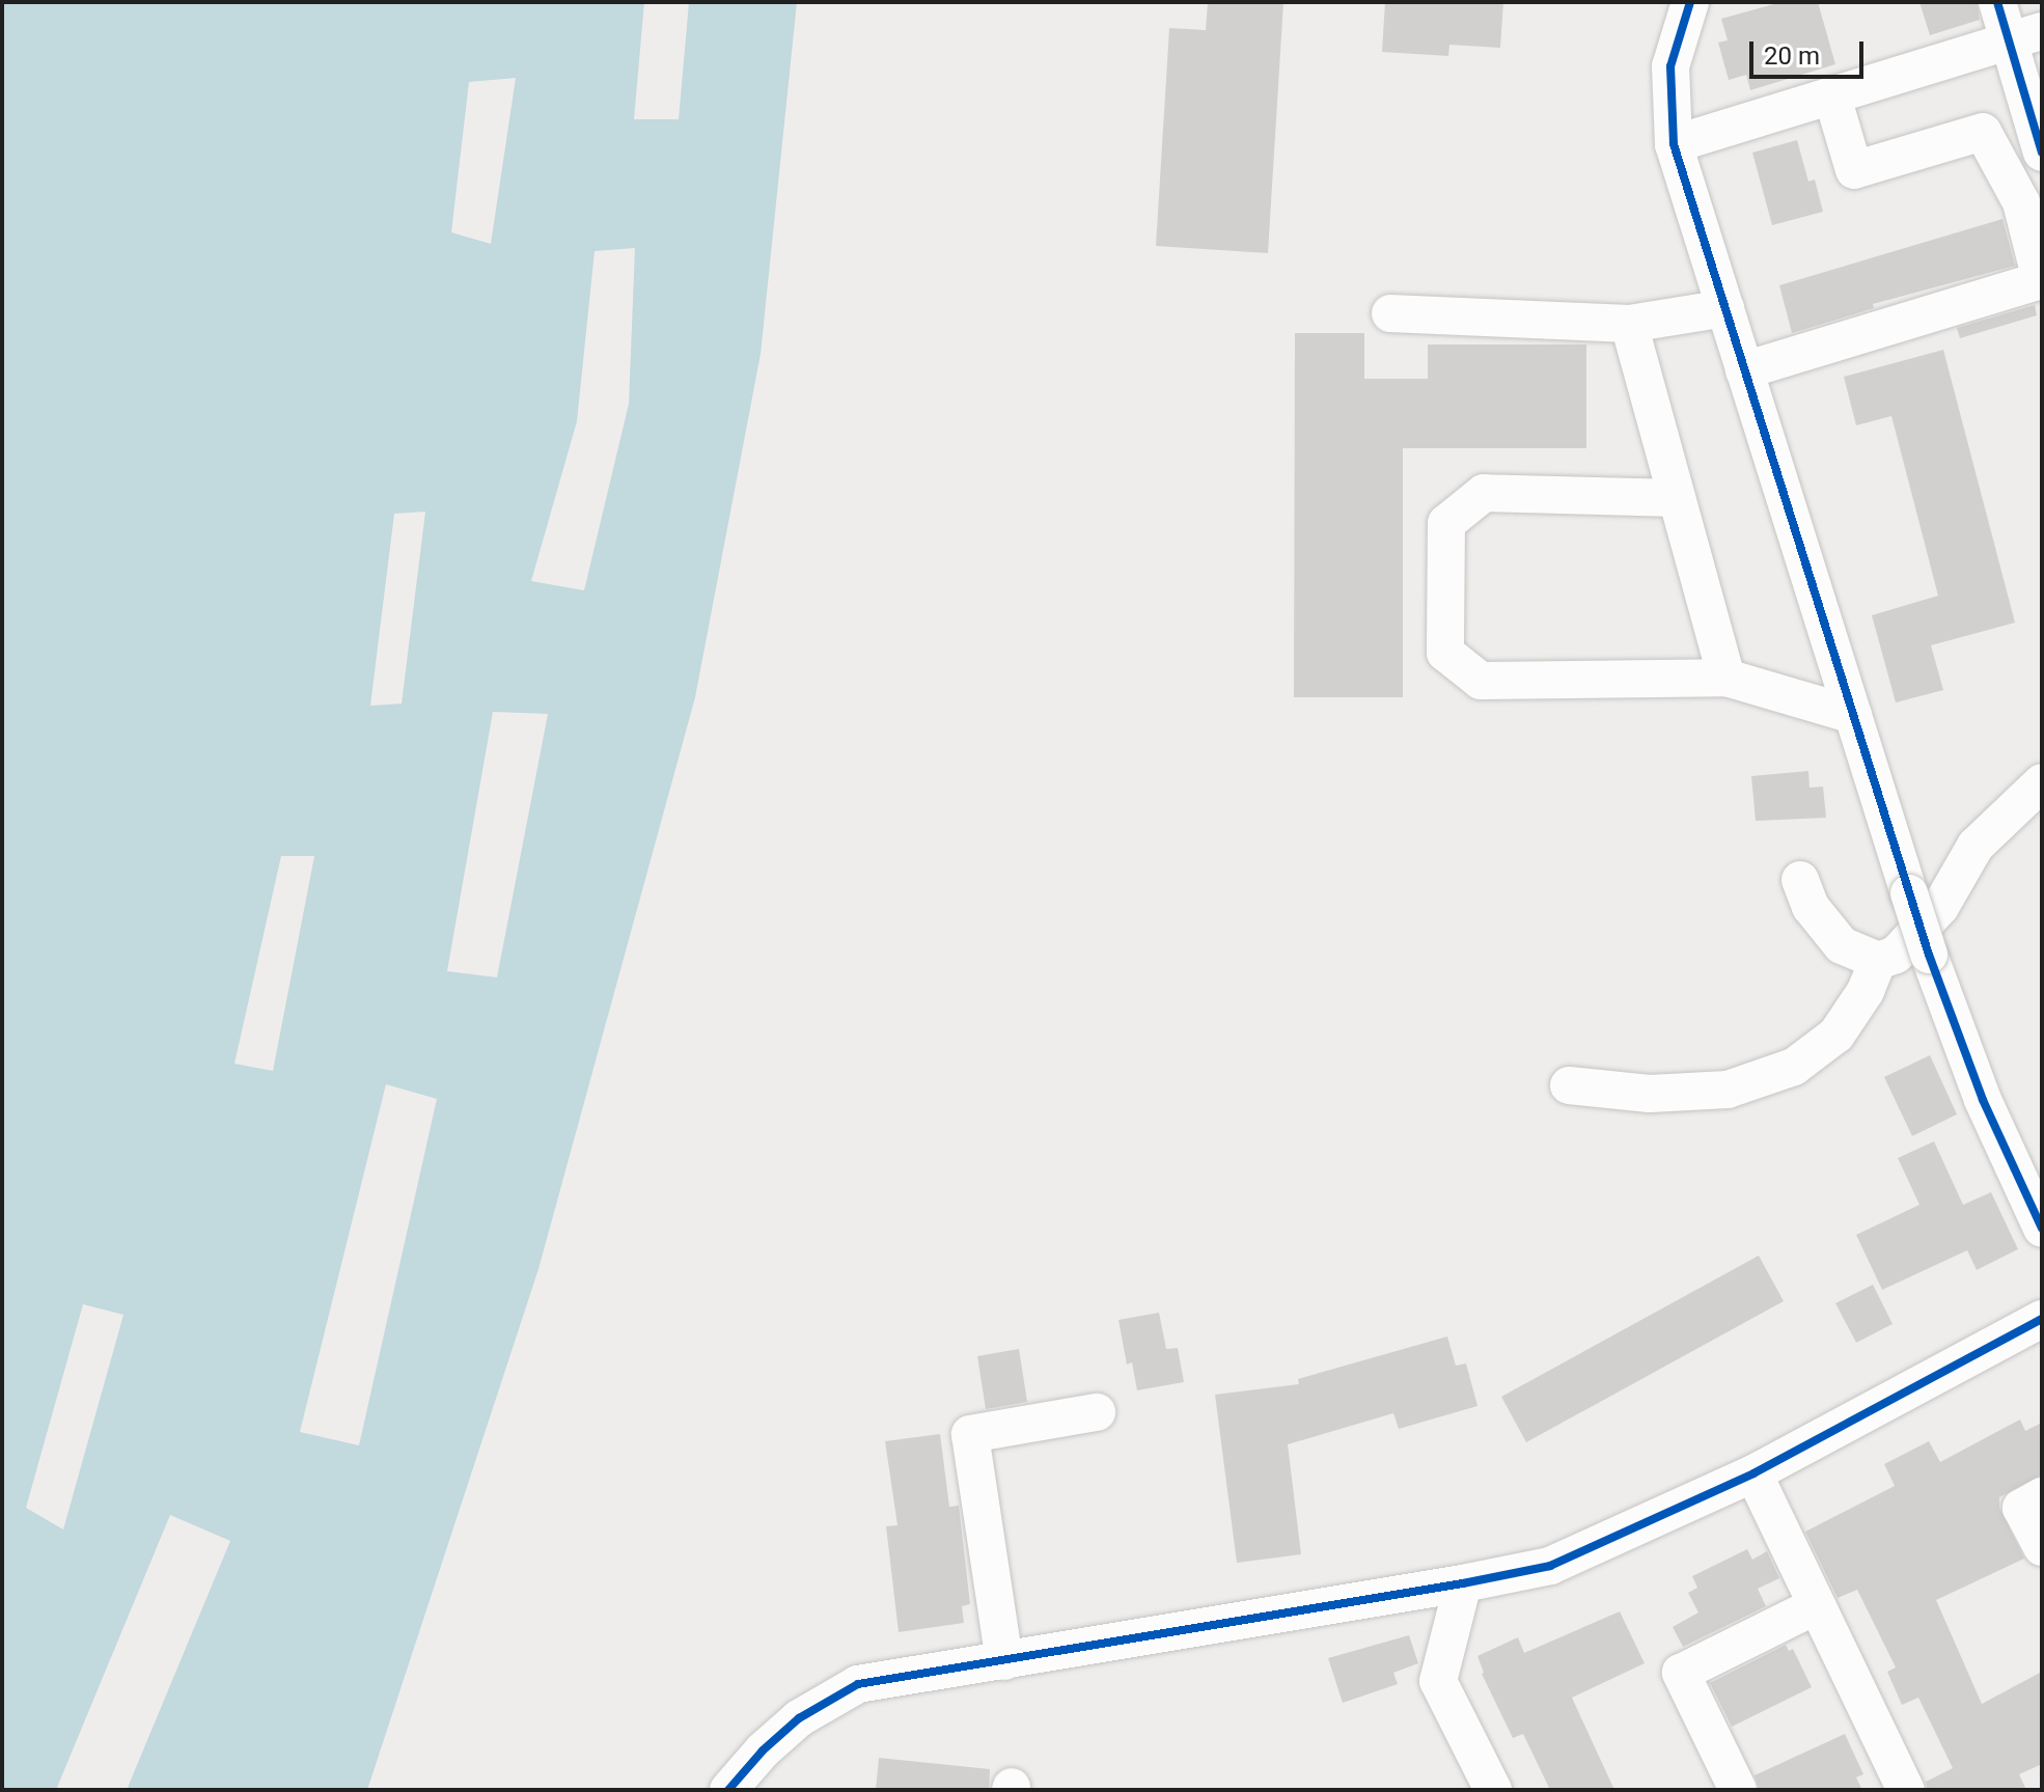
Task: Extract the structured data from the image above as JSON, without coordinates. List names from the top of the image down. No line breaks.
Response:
{"scale_bar":"20 m"}
